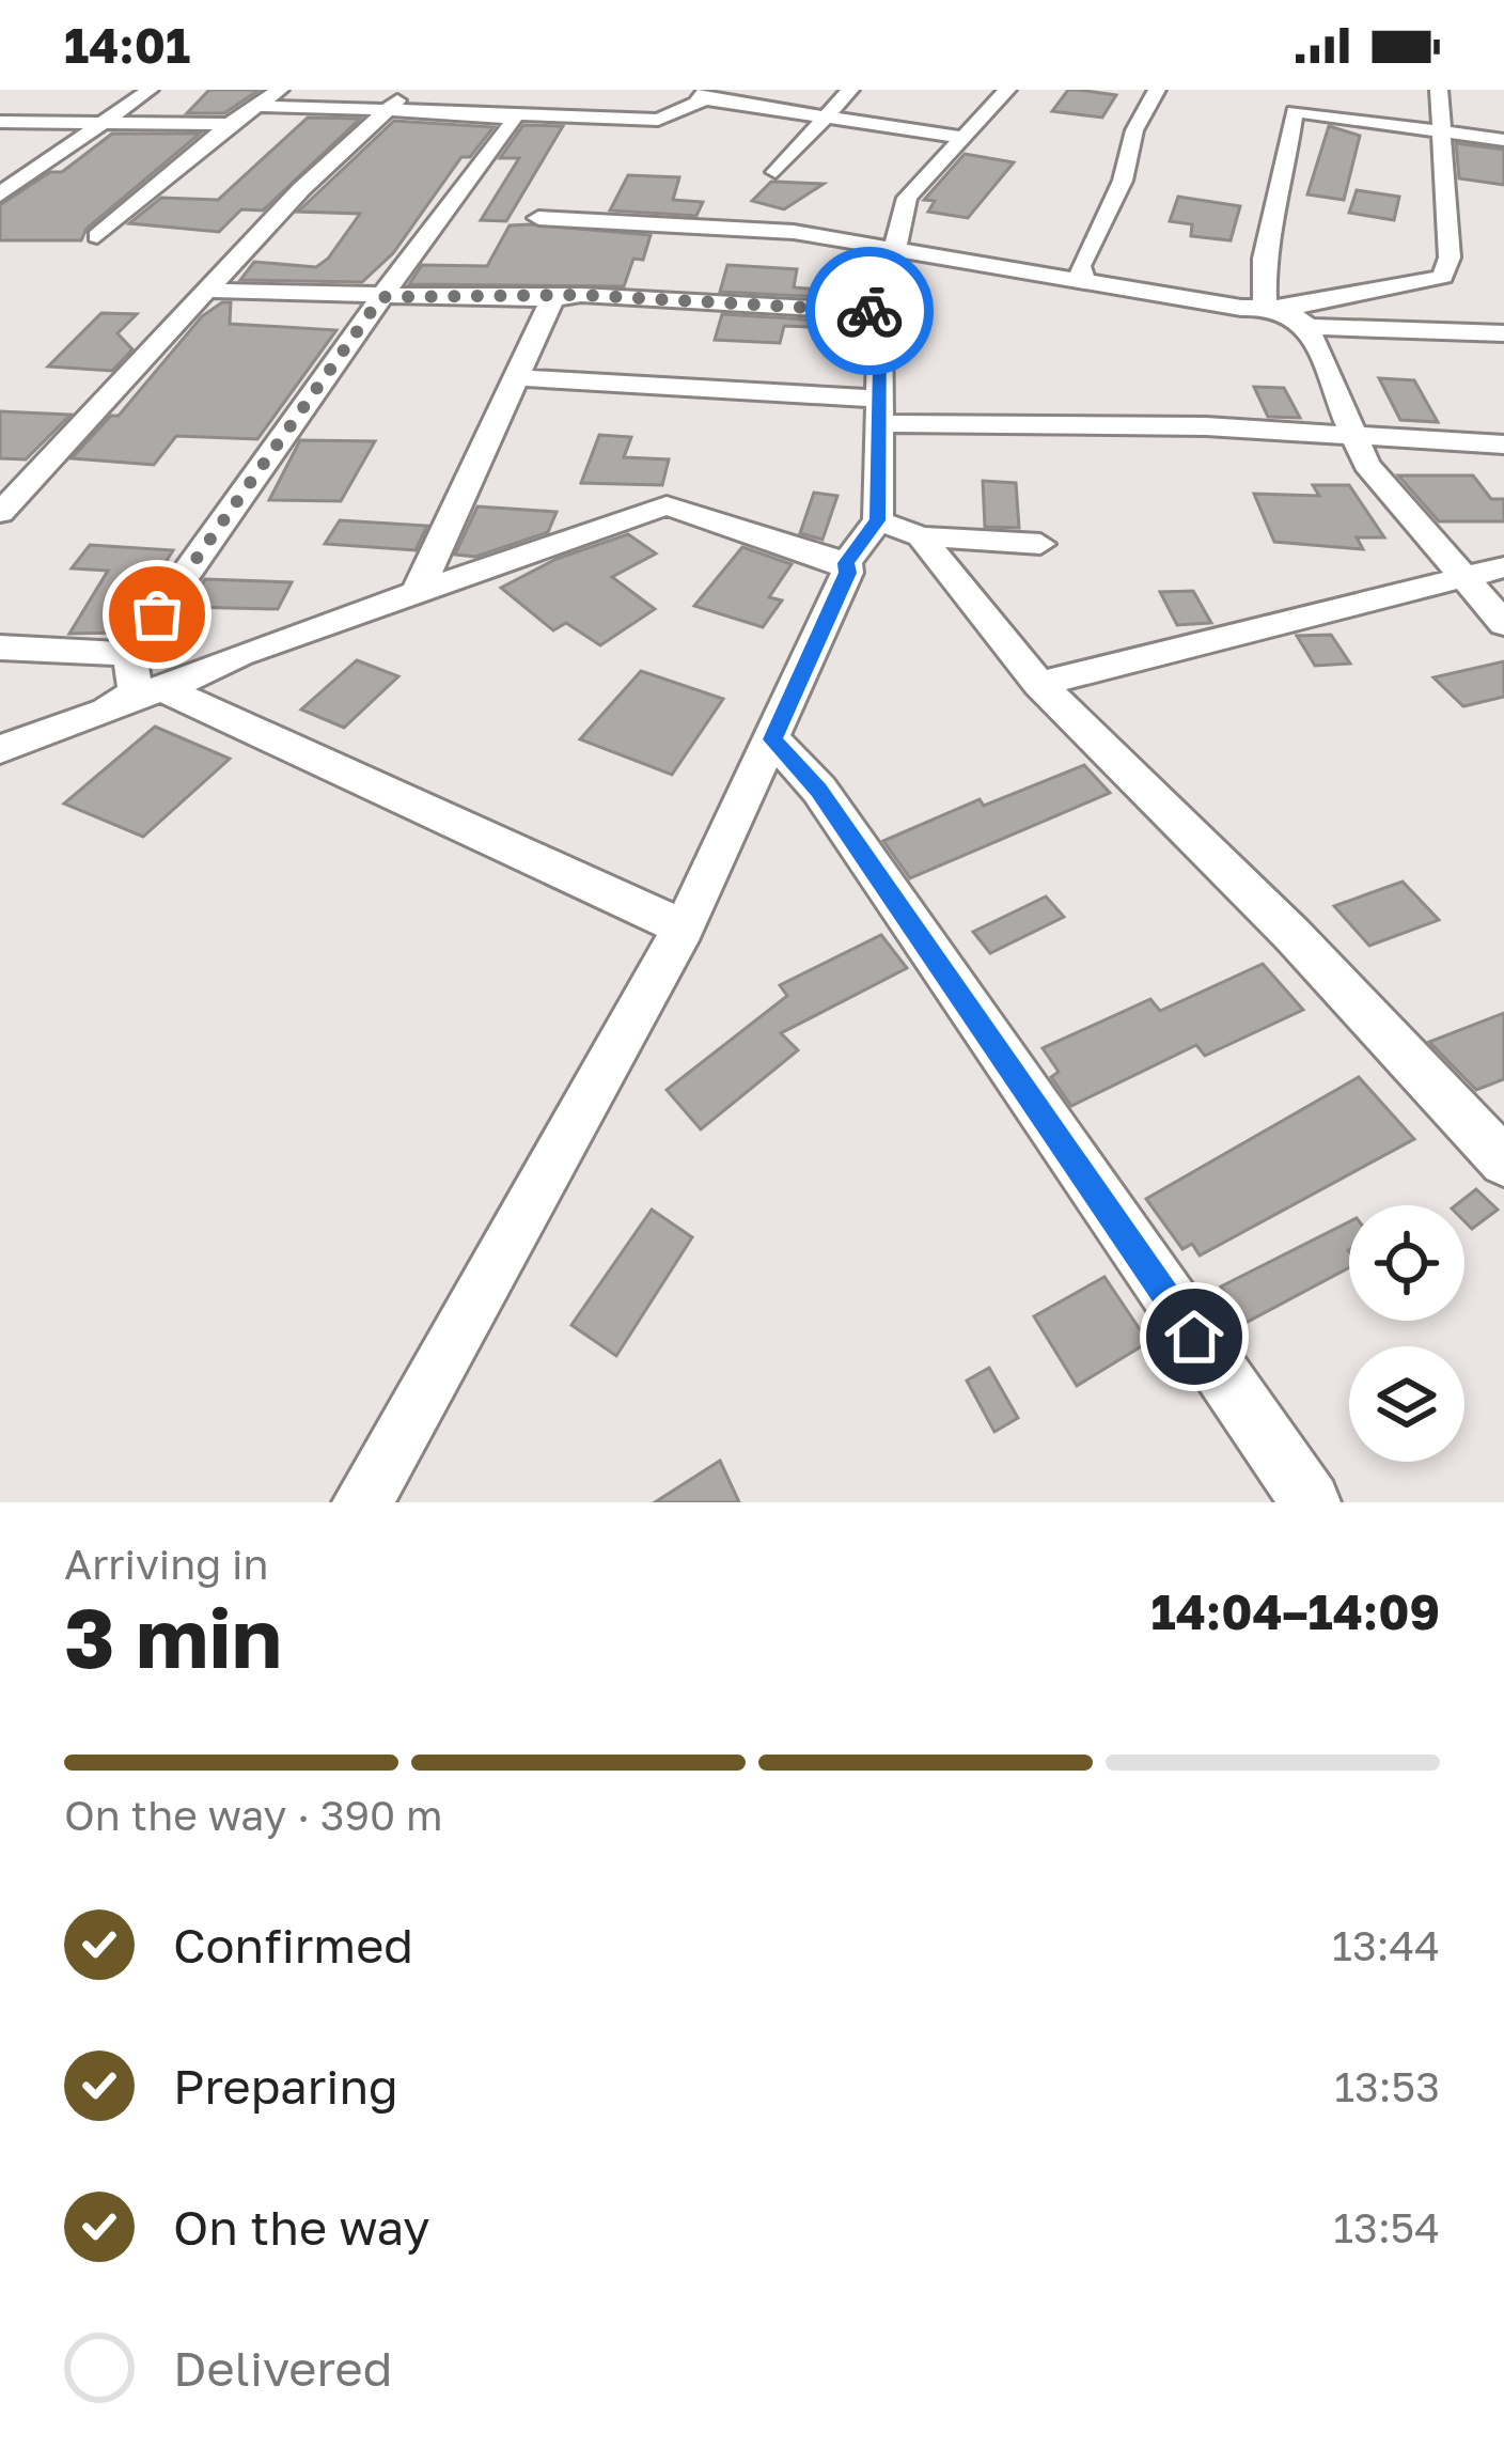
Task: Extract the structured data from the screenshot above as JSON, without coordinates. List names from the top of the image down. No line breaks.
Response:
{"page":{"status":"14:01","heading":["3 min","Arriving in","14:04–14:09"],"bar":"On the way · 390 m","list":[["Confirmed","13:44"],["Preparing","13:53"],["On the way","13:54"],"Delivered"]}}
